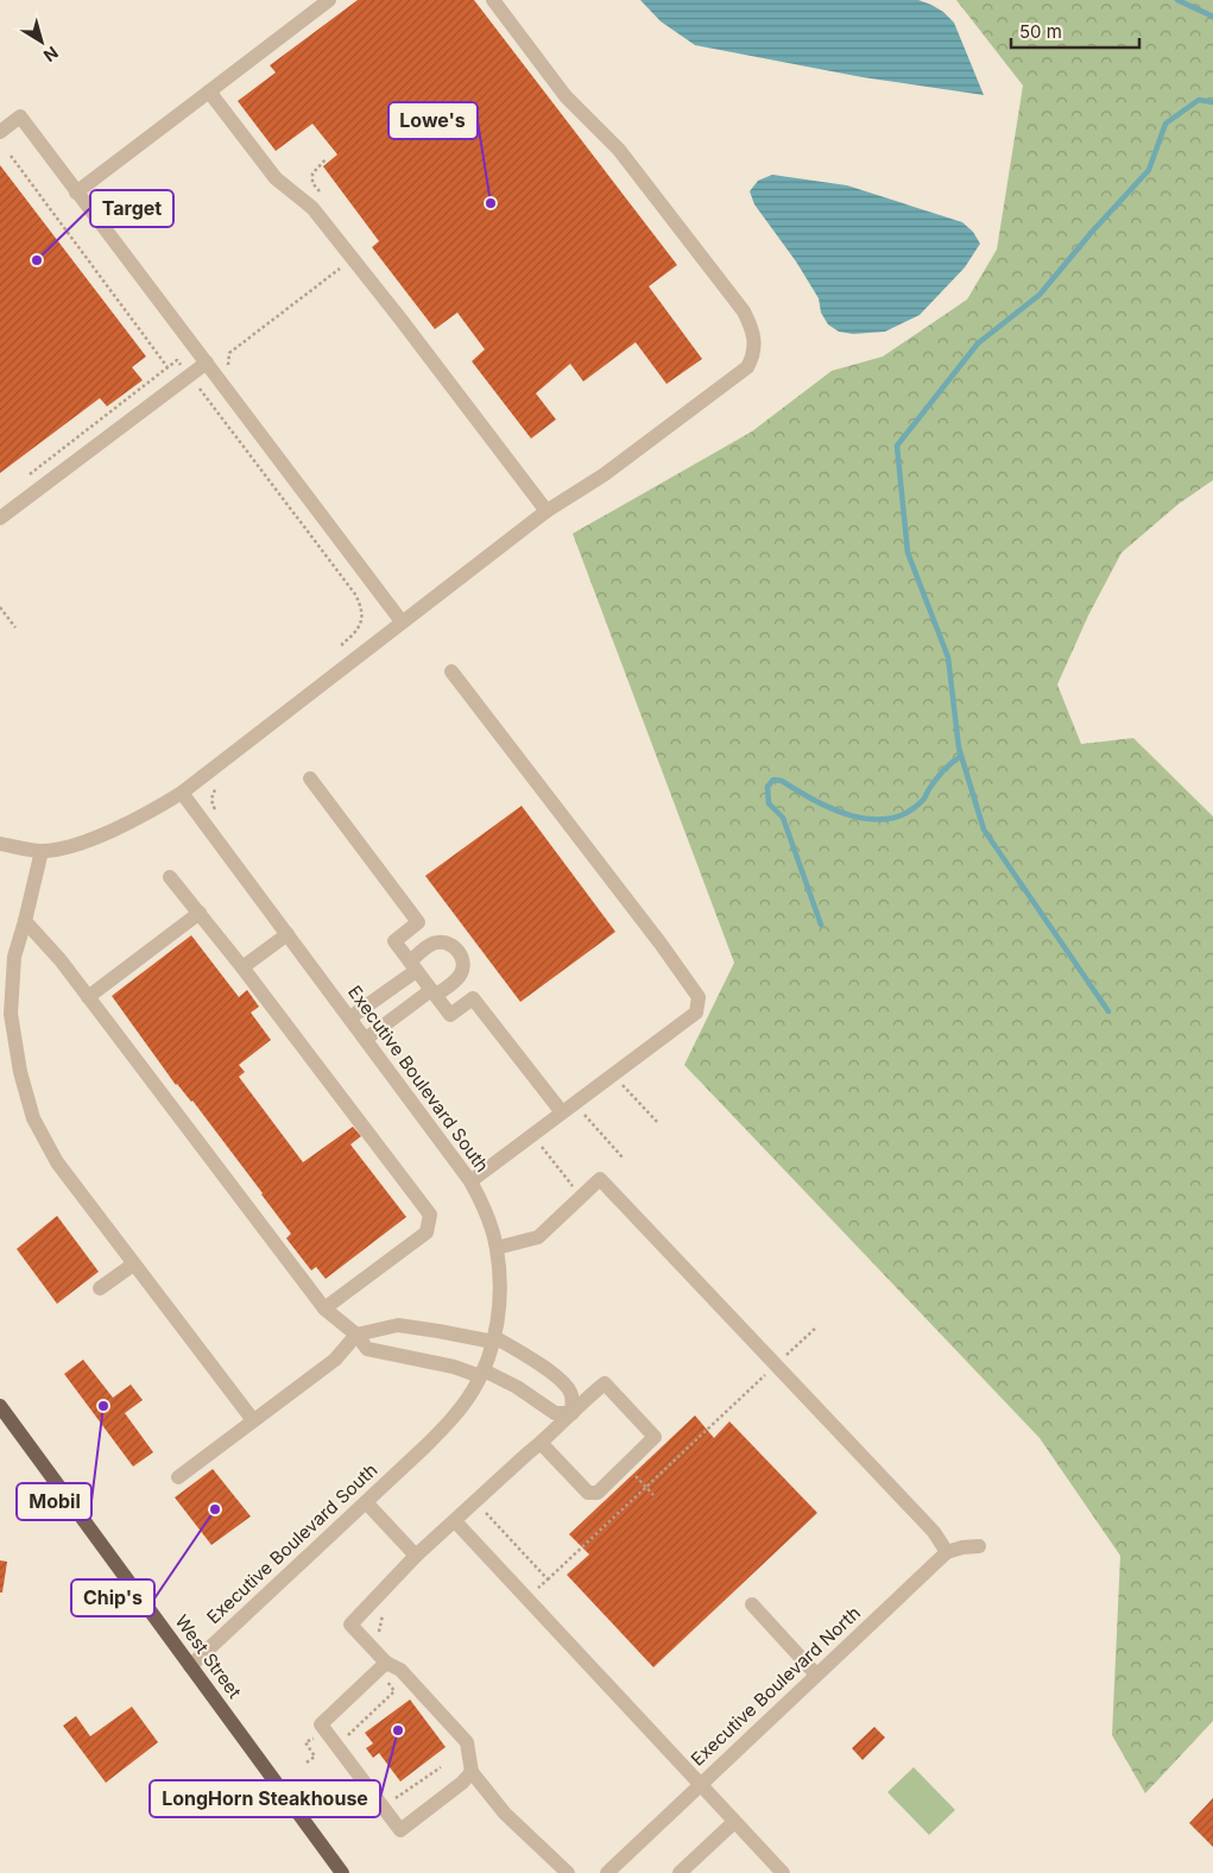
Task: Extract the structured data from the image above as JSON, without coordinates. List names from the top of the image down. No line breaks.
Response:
{"streets":{"main road":["West Street"],"street":["Executive Boulevard South","Executive Boulevard North"]},"crossings":[["Executive Boulevard South","West Street"]],"places":["Lowe's","Target","Mobil","Chip's","LongHorn Steakhouse"],"scale_bar":"50 m","north":"bottom right"}
